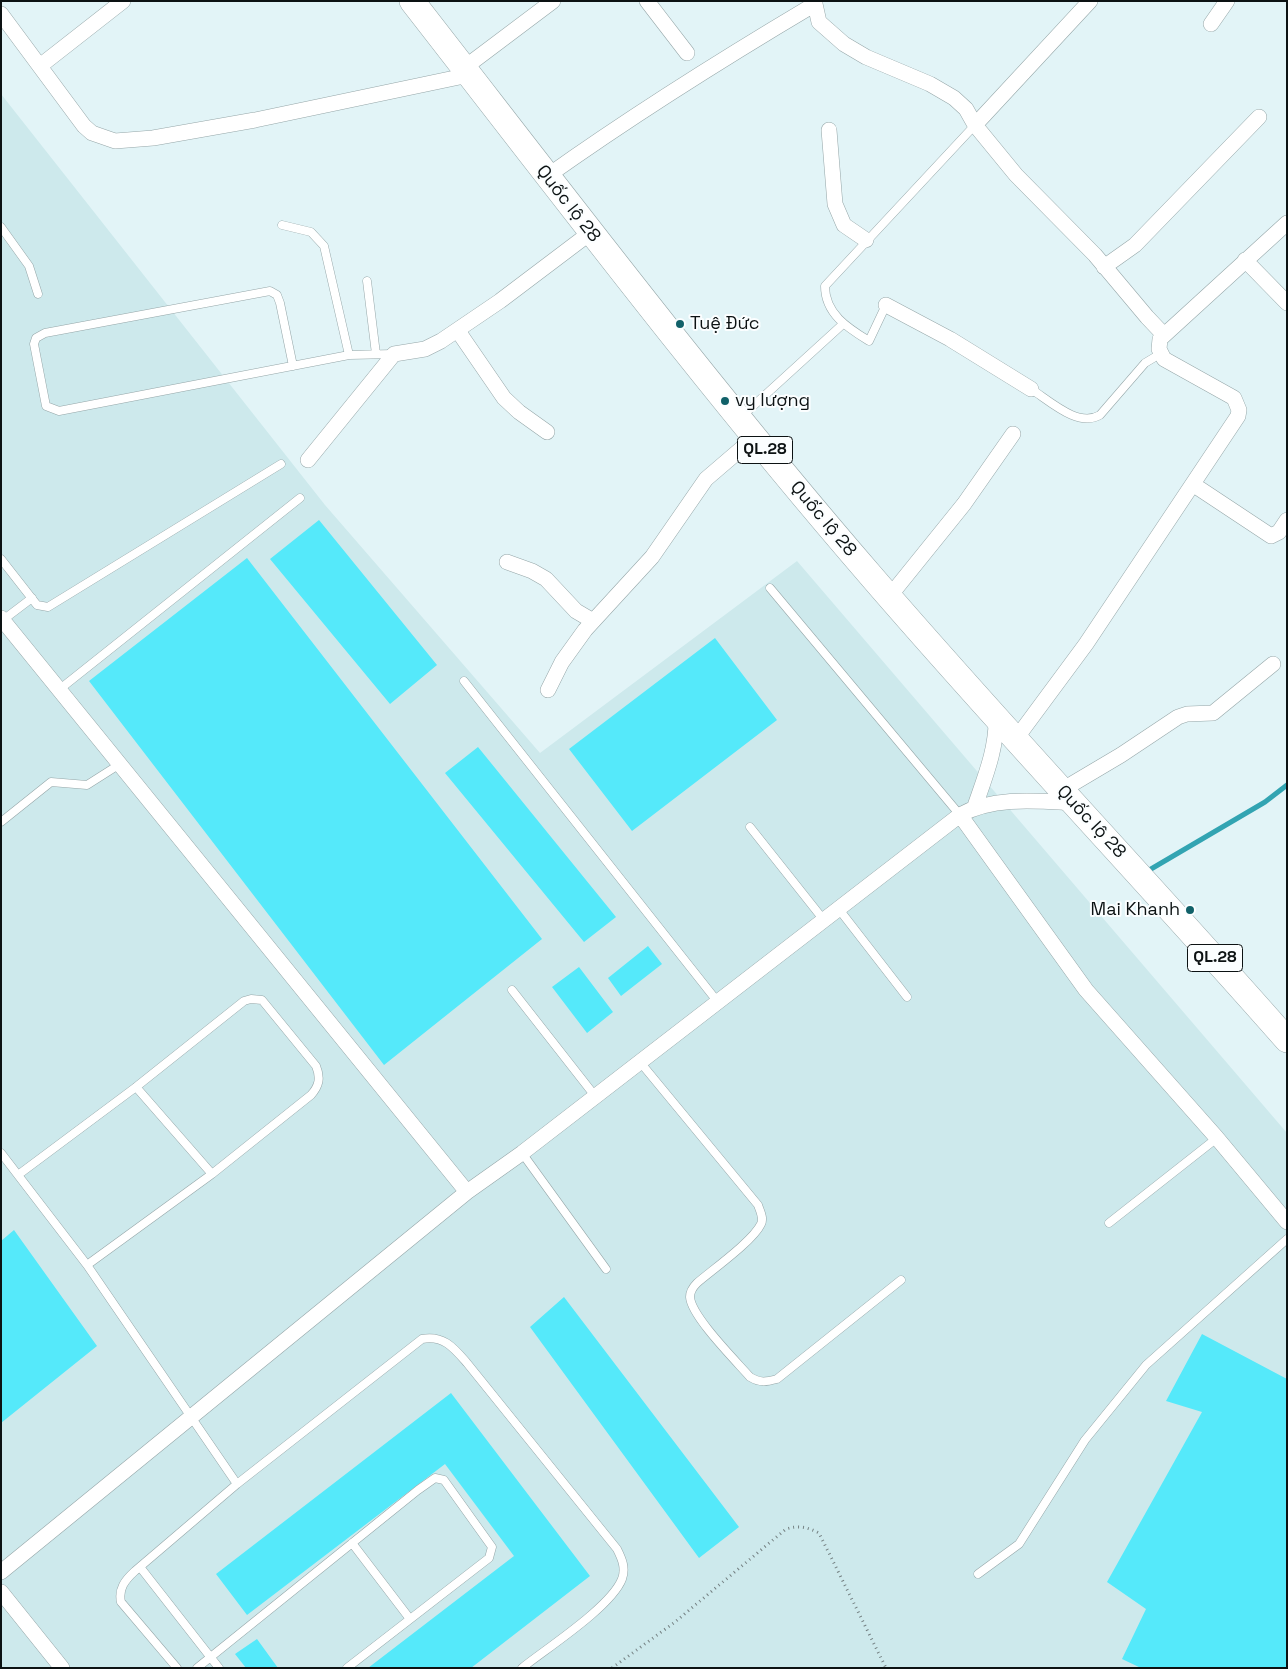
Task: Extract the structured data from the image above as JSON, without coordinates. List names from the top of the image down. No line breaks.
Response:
{"streets":{"highway":["Quốc lộ 28","QL.28"]},"places":["Tuệ Đức","vy lượng","Mai Khanh"]}
